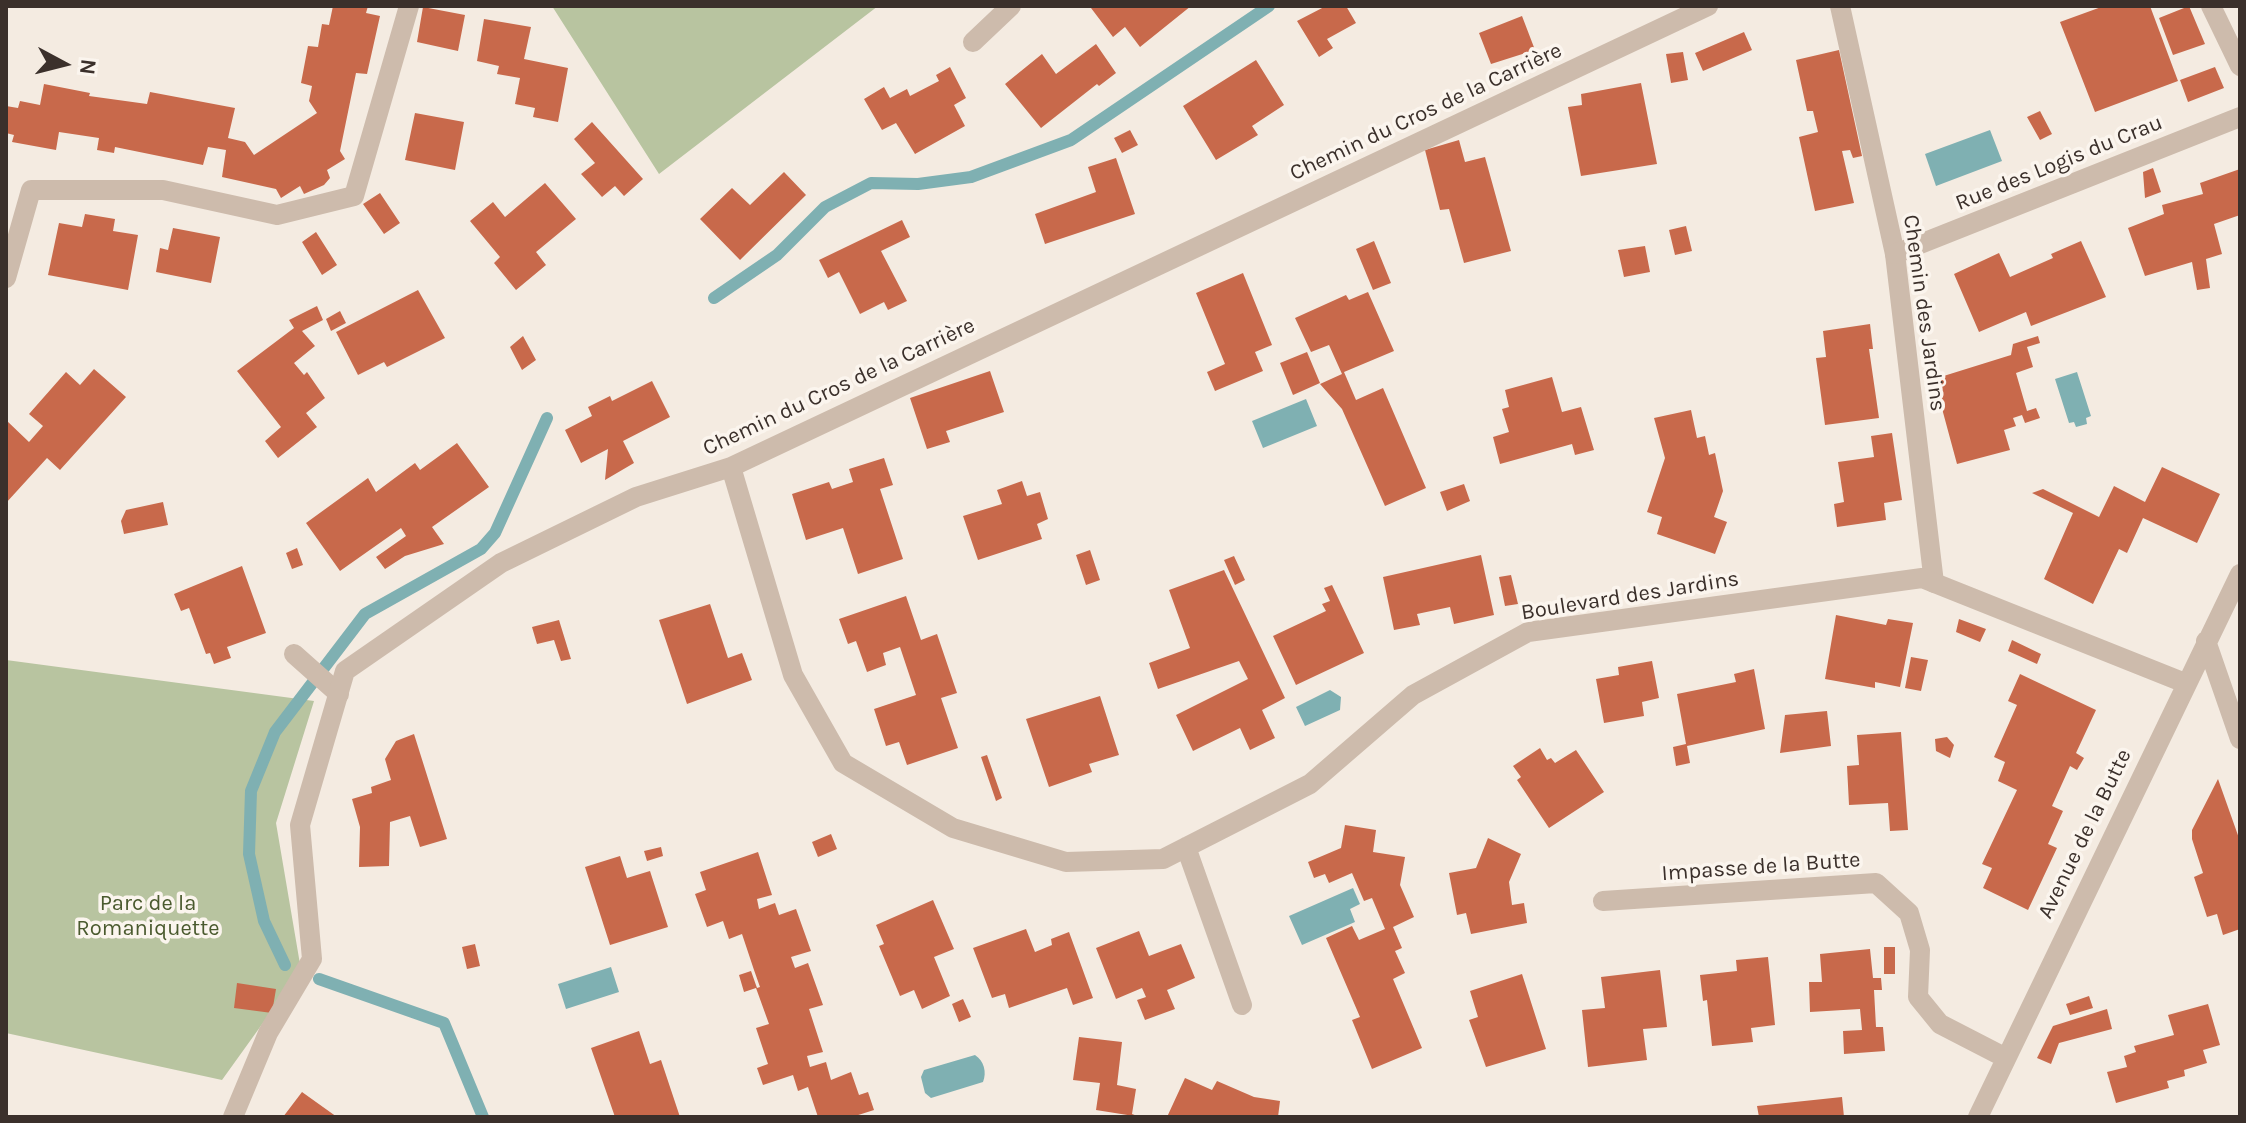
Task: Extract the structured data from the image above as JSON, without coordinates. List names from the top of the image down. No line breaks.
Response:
{"streets":{"street":["Chemin du Cros de la Carrière","Rue des Logis du Crau","Chemin des Jardins","Boulevard des Jardins","Avenue de la Butte","Impasse de la Butte"]},"crossings":[["Chemin du Cros de la Carrière","Boulevard des Jardins"],["Rue des Logis du Crau","Chemin des Jardins"],["Chemin des Jardins","Boulevard des Jardins"],["Boulevard des Jardins","Avenue de la Butte"],["Avenue de la Butte","Impasse de la Butte"]],"parks":["Parc de la Romaniquette"],"north":"right"}
